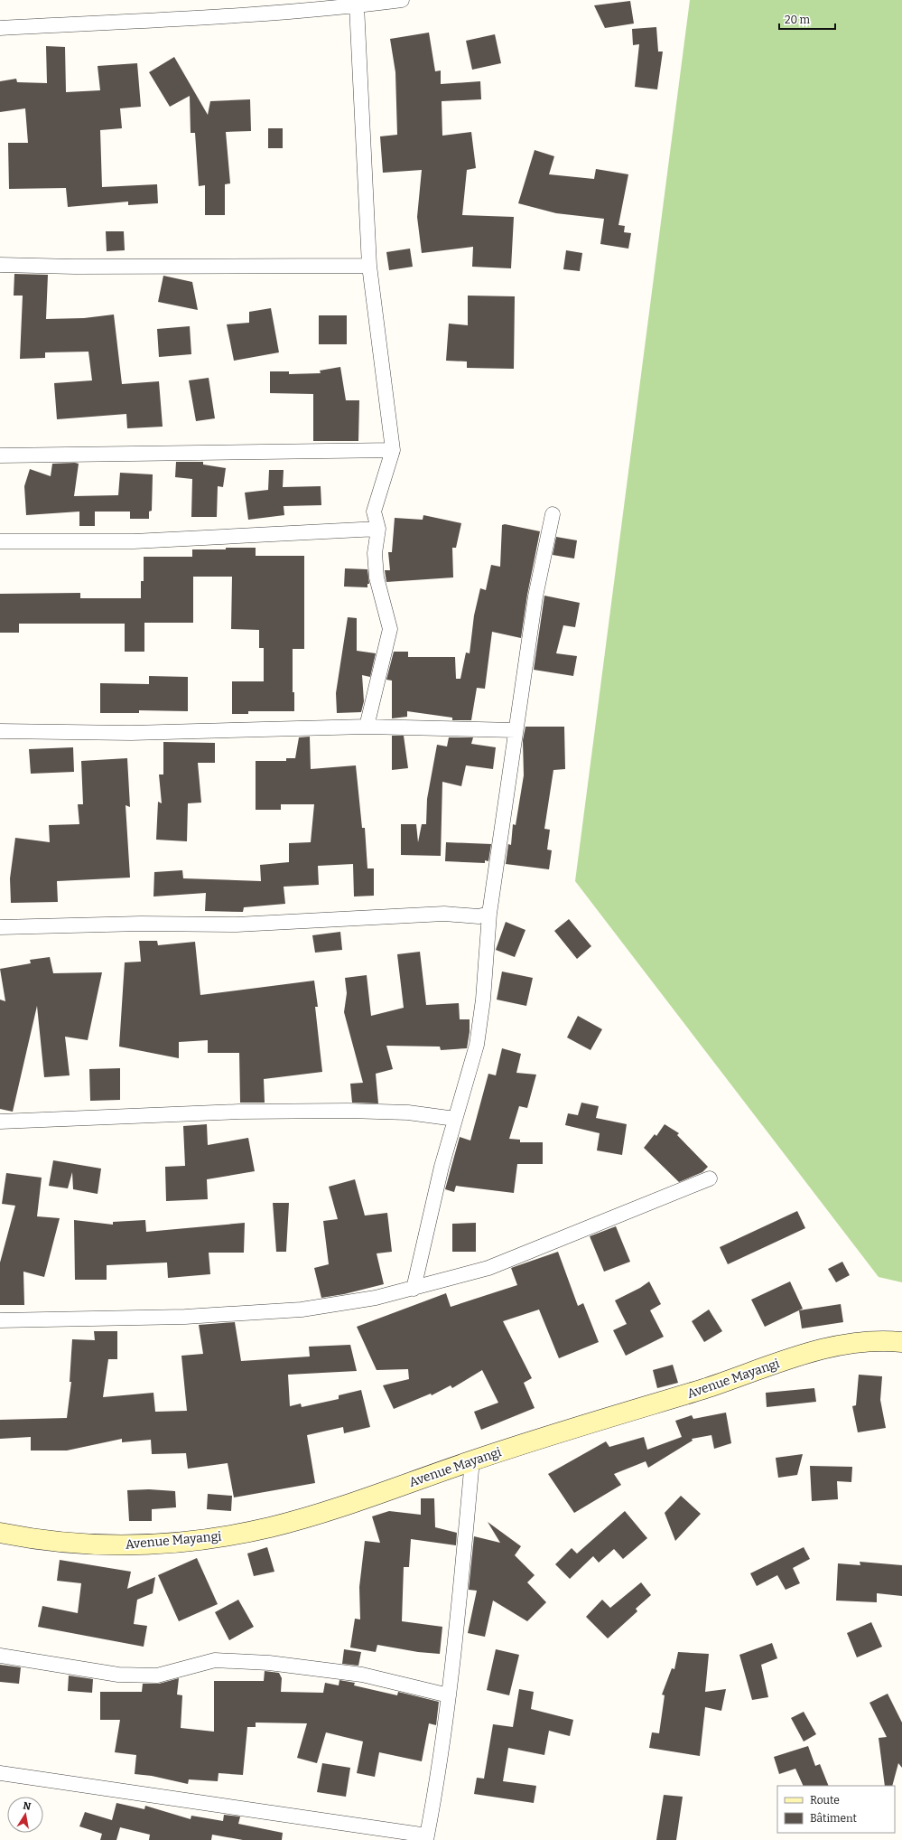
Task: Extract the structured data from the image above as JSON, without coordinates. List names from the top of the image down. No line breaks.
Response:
{"streets":{"street":["Avenue Mayangi"]},"legend":["Route","Bâtiment"],"scale_bar":"20 m","north":"top"}
